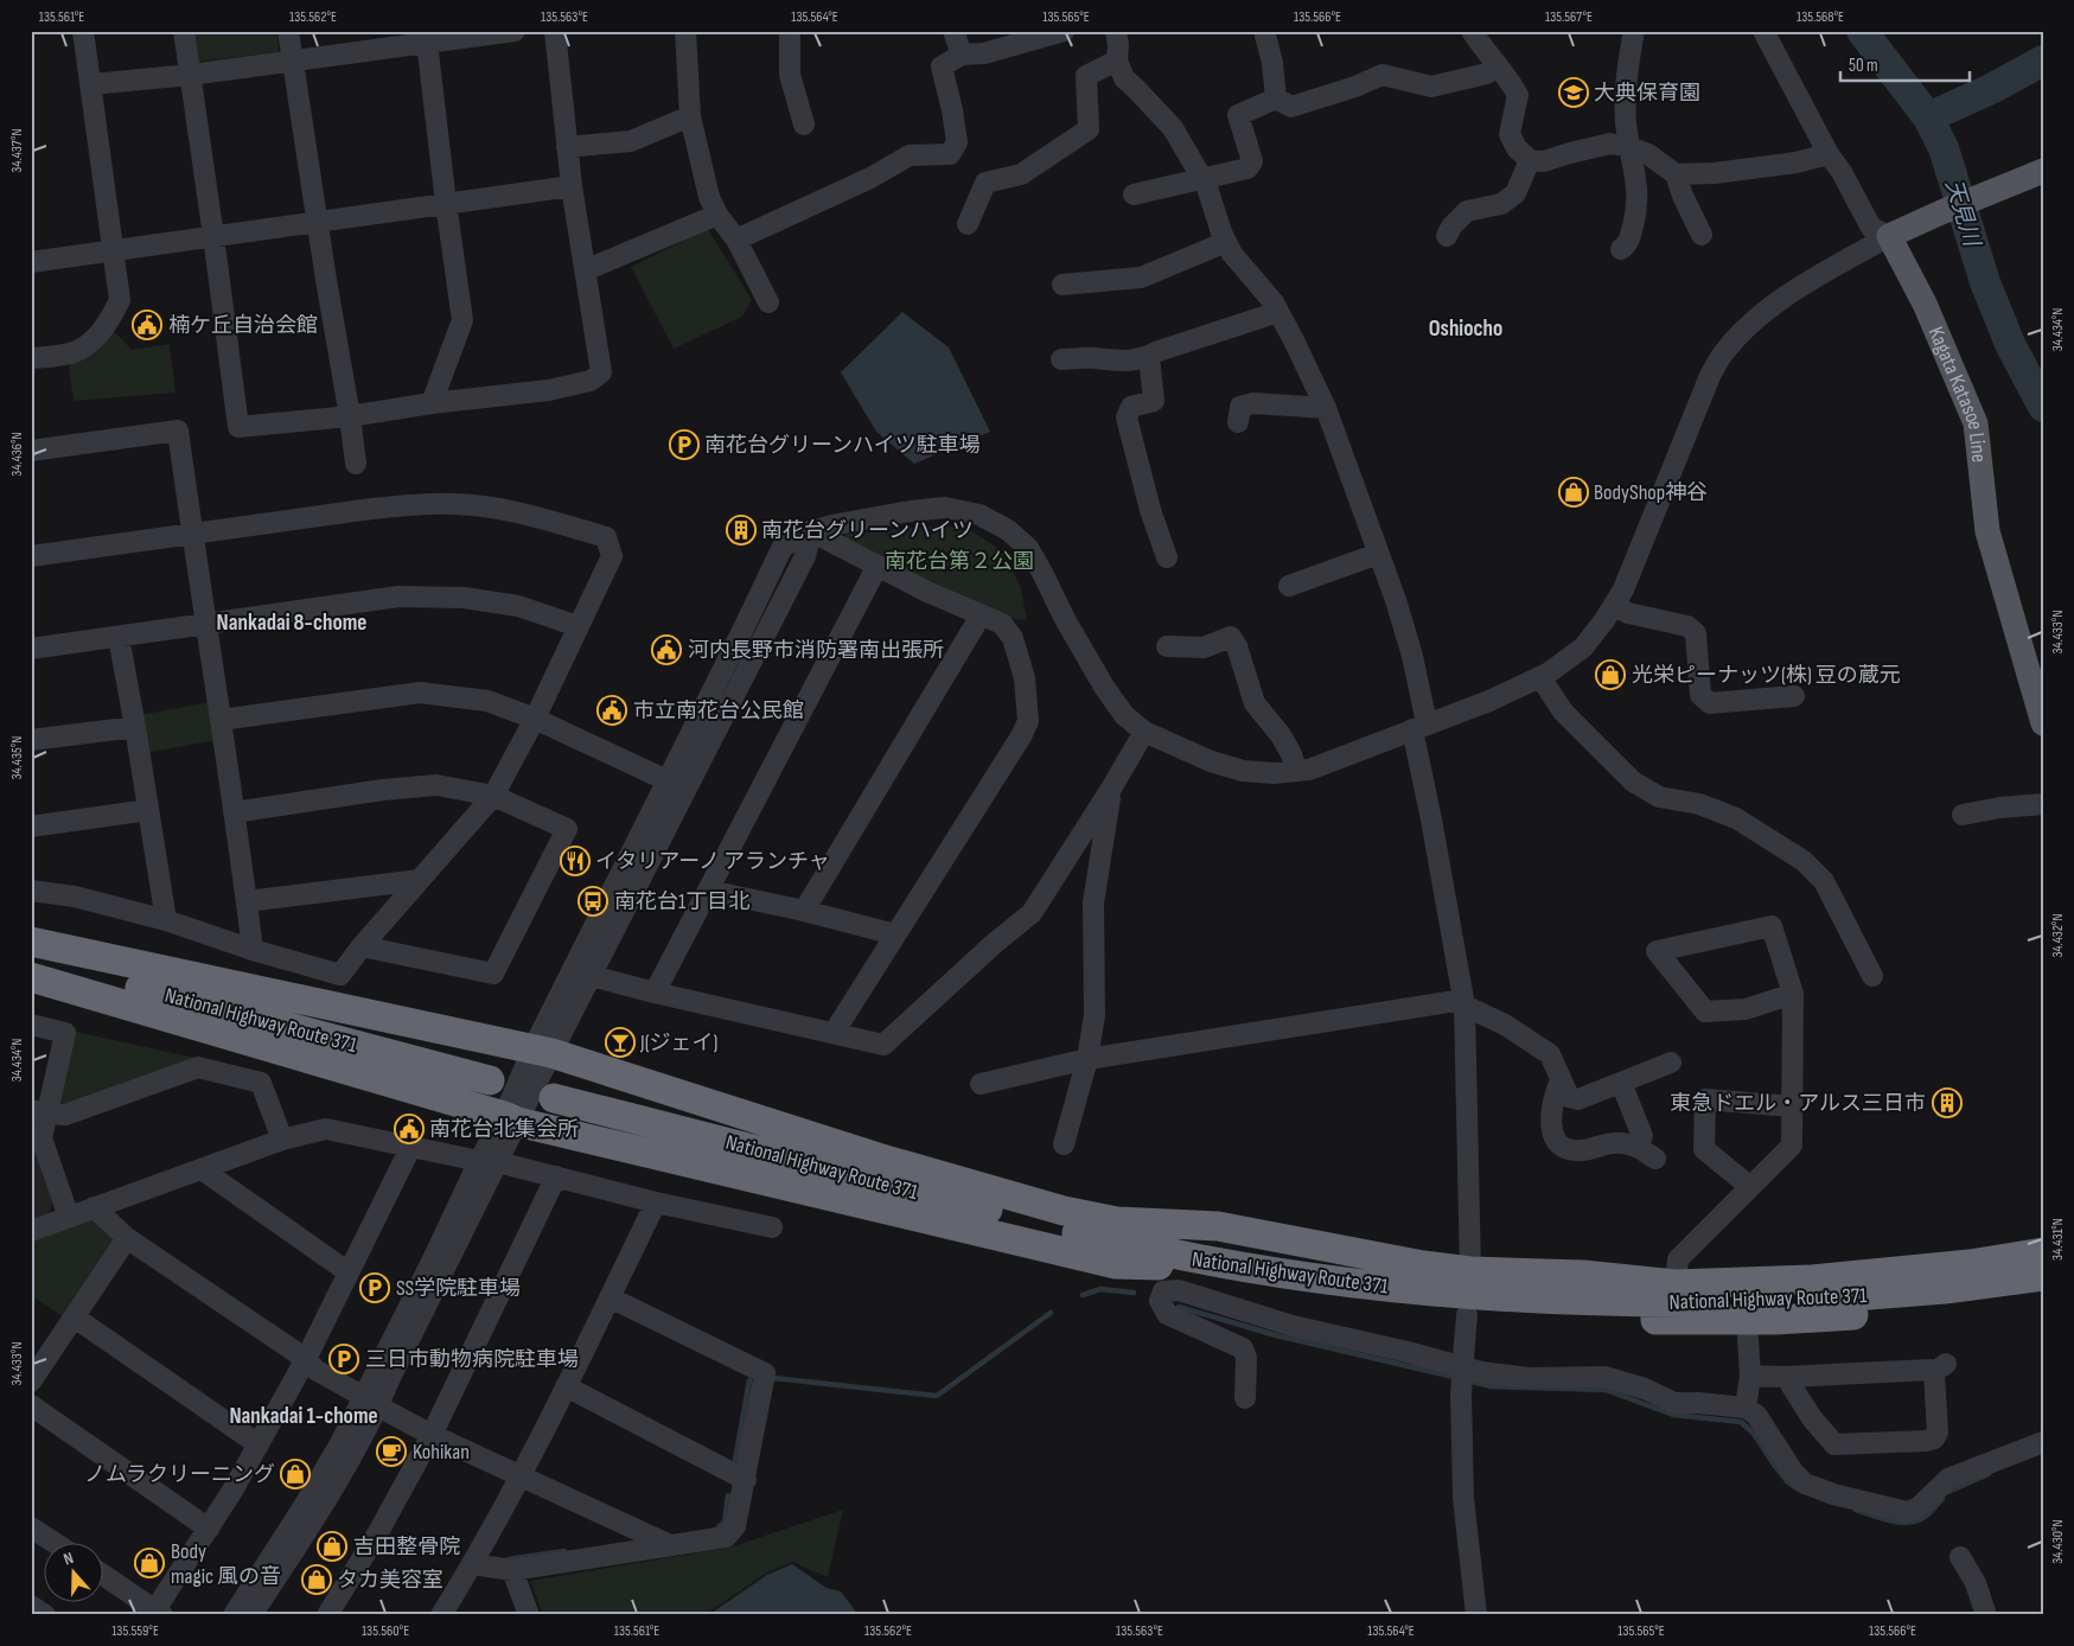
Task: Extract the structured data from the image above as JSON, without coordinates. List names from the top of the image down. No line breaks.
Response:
{"streets":{"highway":["National Highway Route 371"],"main road":["Kagata Katasoe Line"]},"districts":["Oshiocho","Nankadai 8-chome","Nankadai 1-chome"],"water":["天見川"],"parks":["南花台第２公園"],"places":{"school or university":["大典保育園"],"public building":["楠ケ丘自治会館","河内長野市消防署南出張所","市立南花台公民館","南花台北集会所"],"parking":["南花台グリーンハイツ駐車場","SS学院駐車場","三日市動物病院駐車場"],"shop":["BodyShop神谷","光栄ピーナッツ(株) 豆の蔵元","ノムラクリーニング","吉田整骨院","Body magic 風の音","タカ美容室"],"building":["南花台グリーンハイツ","東急ドエル・アルス三日市"],"restaurant":["イタリアーノ アランチャ"],"bus stop":["南花台1丁目北"],"bar":["J(ジェイ)"],"cafe":["Kohikan"]},"scale_bar":"50 m","north":"top","coordinates":["135.561°E","135.562°E","135.563°E","135.564°E","135.565°E","135.566°E","135.567°E","135.568°E","34.437°N","34.434°N","34.436°N","34.433°N","34.435°N","34.432°N","34.431°N","34.430°N","135.559°E","135.560°E"]}
